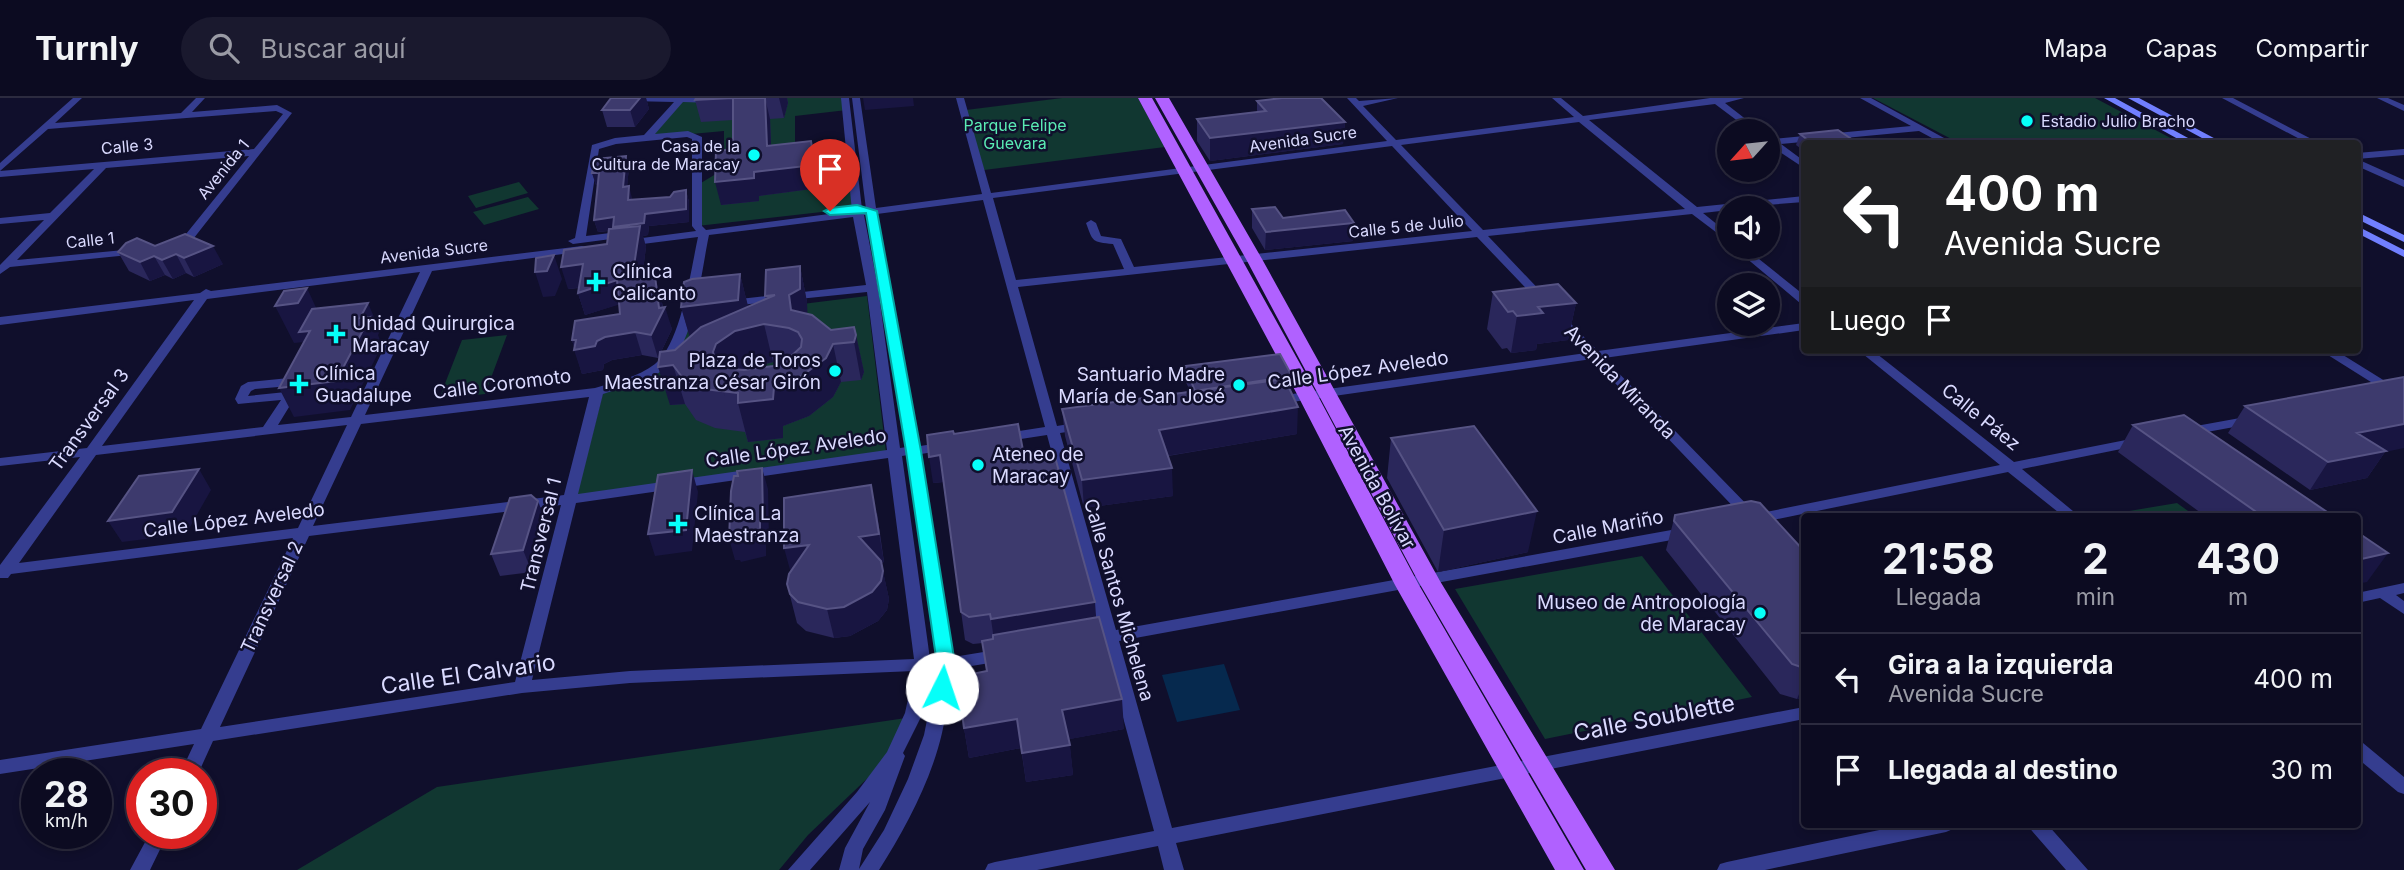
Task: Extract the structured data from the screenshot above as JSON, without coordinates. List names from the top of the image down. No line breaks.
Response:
{"streets":{"main road":["Avenida Bolívar"],"street":["Avenida Sucre","Calle 3","Avenida 1","Calle 5 de Julio","Calle 1","Calle López Aveledo","Avenida Miranda","Calle Coromoto","Calle Páez","Transversal 3","Calle Mariño","Transversal 1","Transversal 2","Calle Santos Michelena","Calle El Calvario","Calle Soublette"]},"crossings":[["Avenida Sucre","Avenida Miranda"],["Avenida Sucre","Calle Coromoto"],["Avenida Sucre","Transversal 3"],["Avenida Sucre","Avenida Bolívar"],["Avenida Sucre","Transversal 2"],["Avenida Sucre","Calle Santos Michelena"],["Calle 3","Avenida 1"],["Avenida 1","Calle 1"],["Calle 5 de Julio","Avenida Miranda"],["Calle 5 de Julio","Avenida Bolívar"],["Calle 5 de Julio","Calle Santos Michelena"],["Calle López Aveledo","Avenida Miranda"],["Calle López Aveledo","Transversal 3"],["Calle López Aveledo","Avenida Bolívar"],["Calle López Aveledo","Transversal 1"],["Calle López Aveledo","Transversal 2"],["Avenida Miranda","Calle Páez"],["Calle Coromoto","Transversal 3"],["Calle Coromoto","Transversal 1"],["Calle Coromoto","Transversal 2"],["Avenida Bolívar","Calle Mariño"],["Avenida Bolívar","Calle Soublette"],["Calle Mariño","Calle Santos Michelena"],["Transversal 1","Calle El Calvario"],["Transversal 2","Calle El Calvario"],["Calle Santos Michelena","Calle Soublette"]],"parks":["Parque Felipe Guevara"],"places":{"other":["Estadio Julio Bracho","Casa de la Cultura de Maracay","Plaza de Toros Maestranza César Girón","Santuario Madre María de San José","Ateneo de Maracay","Museo de Antropología de Maracay"],"health":["Clínica Calicanto","Unidad Quirurgica Maracay","Clínica Guadalupe","Clínica La Maestranza"]},"north":"bottom left","page":{"header":"Turnly","search":"Buscar aquí","nav":["Mapa","Capas","Compartir"],"turn":["400 m","Avenida Sucre"],"then":"Luego","eta":["21:58","Llegada","2","min","430","m"],"list":[{"name":"Gira a la izquierda","note":"Avenida Sucre","value":"400 m"},{"name":"Llegada al destino","value":"30 m"}],"speed":"28 km/h","limit":"30"}}
